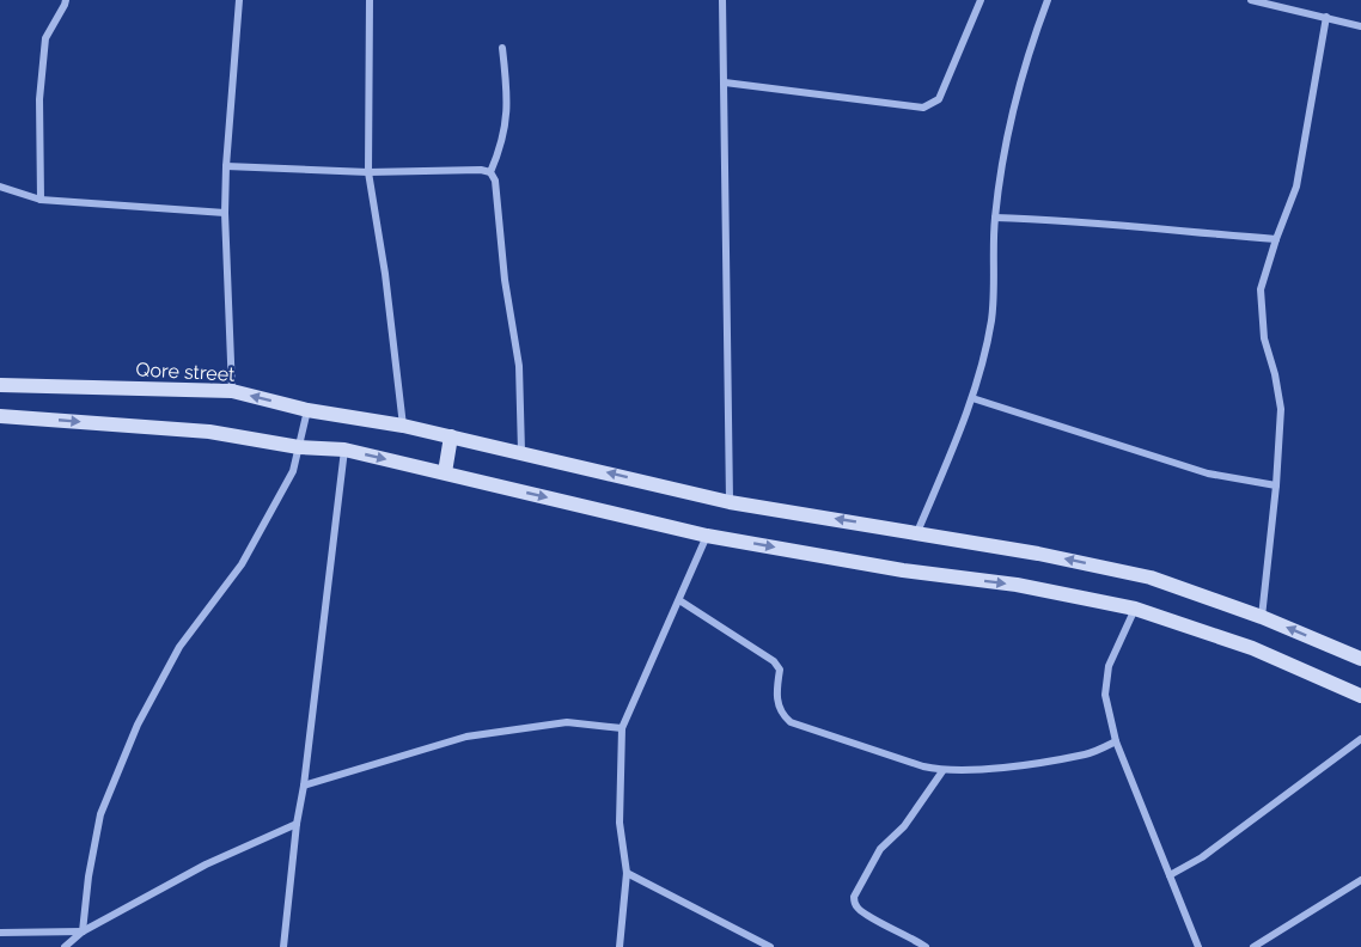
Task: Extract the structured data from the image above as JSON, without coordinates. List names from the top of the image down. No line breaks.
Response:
{"streets":{"street":["Qore street"]}}
